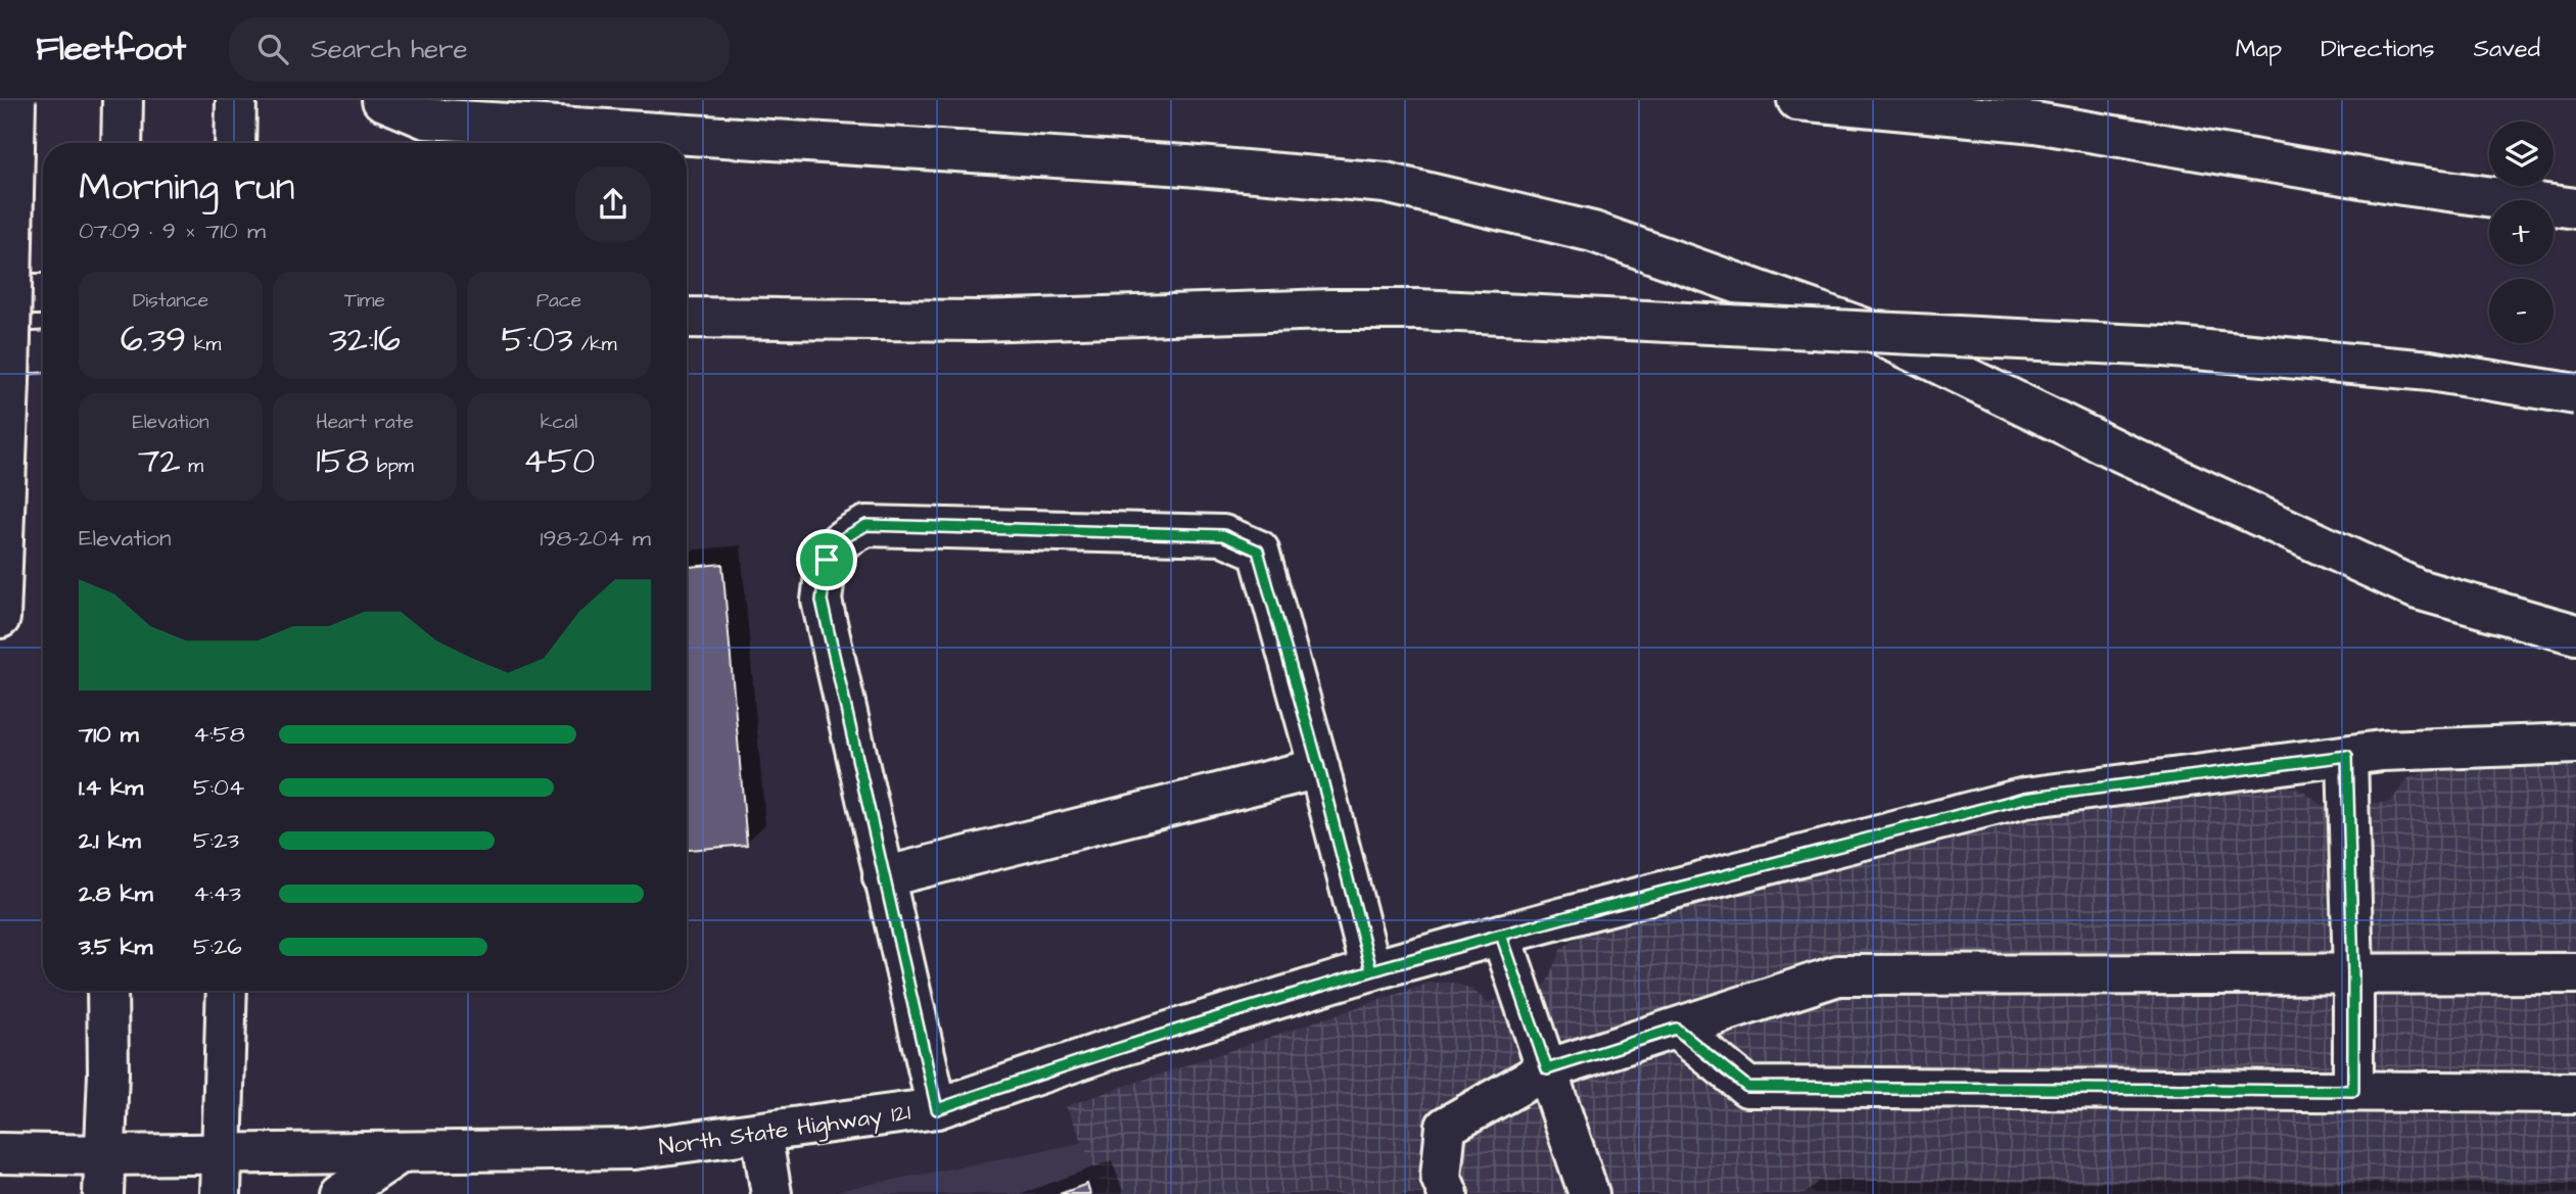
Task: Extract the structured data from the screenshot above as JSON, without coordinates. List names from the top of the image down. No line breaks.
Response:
{"streets":{"main road":["North State Highway 121"]},"page":{"header":"Fleetfoot","search":"Search here","nav":["Map","Directions","Saved"],"map_buttons":["+","−"],"heading":["Morning run","07:09 · 9 × 710 m"],"stats":[["Distance","6.39 km"],["Time","32:16"],["Pace","5:03 /km"],["Elevation","72 m"],["Heart rate","158 bpm"],["kcal","450"]],"chart":["Elevation","198–204 m"],"list":[{"name":"710 m","note":"4:58"},{"name":"1.4 km","note":"5:04"},{"name":"2.1 km","note":"5:23"},{"name":"2.8 km","note":"4:43"},{"name":"3.5 km","note":"5:26"}]}}
